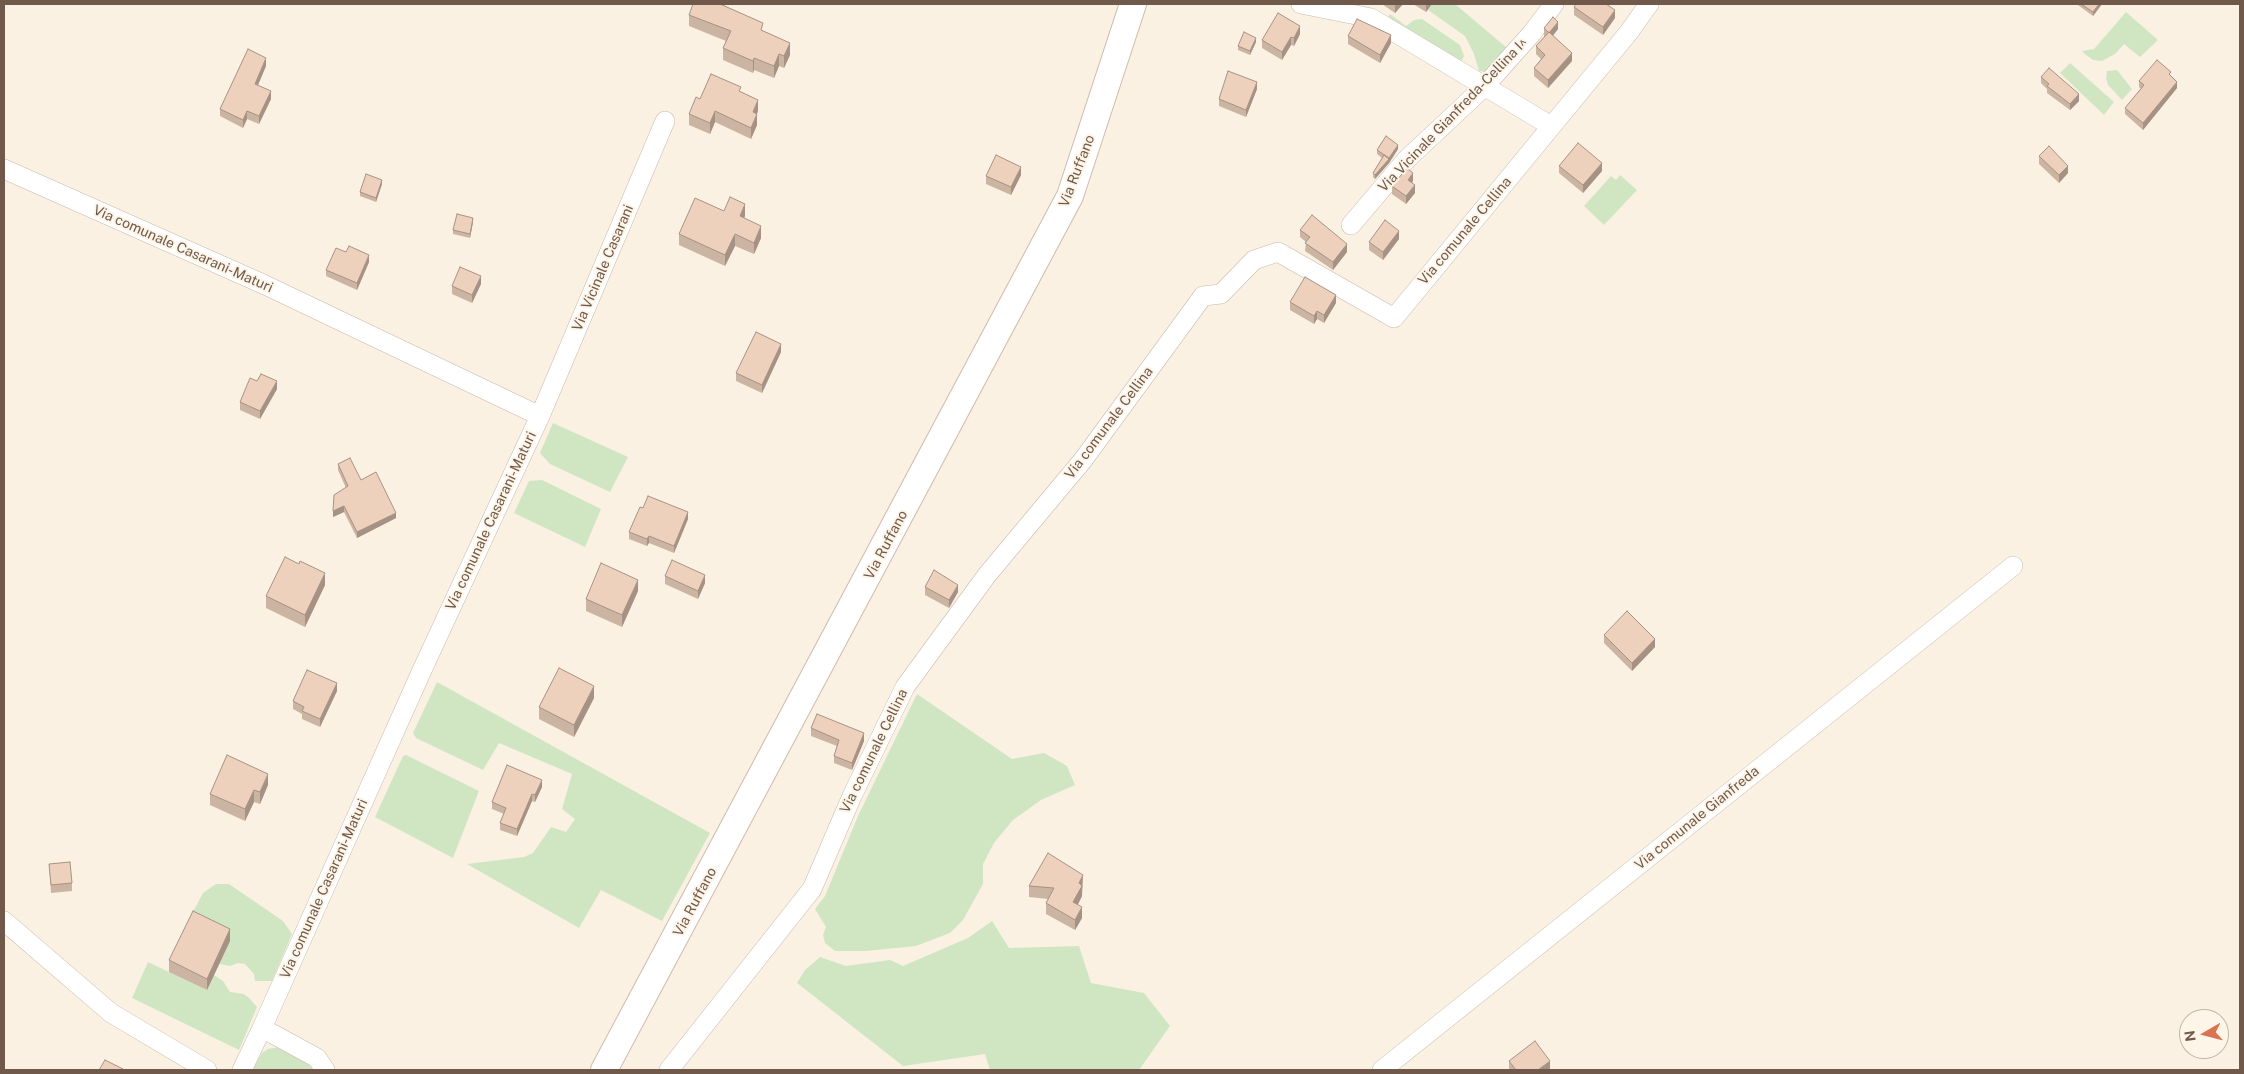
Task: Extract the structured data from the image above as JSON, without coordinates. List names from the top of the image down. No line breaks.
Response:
{"streets":{"street":["Via Vicinale Gianfreda-Cellina I^","Via Ruffano","Via comunale Cellina","Via comunale Casarani-Maturi","Via Vicinale Casarani","Via comunale Gianfreda"]},"crossings":[["Via comunale Casarani-Maturi","Via Vicinale Casarani"]],"north":"left"}
